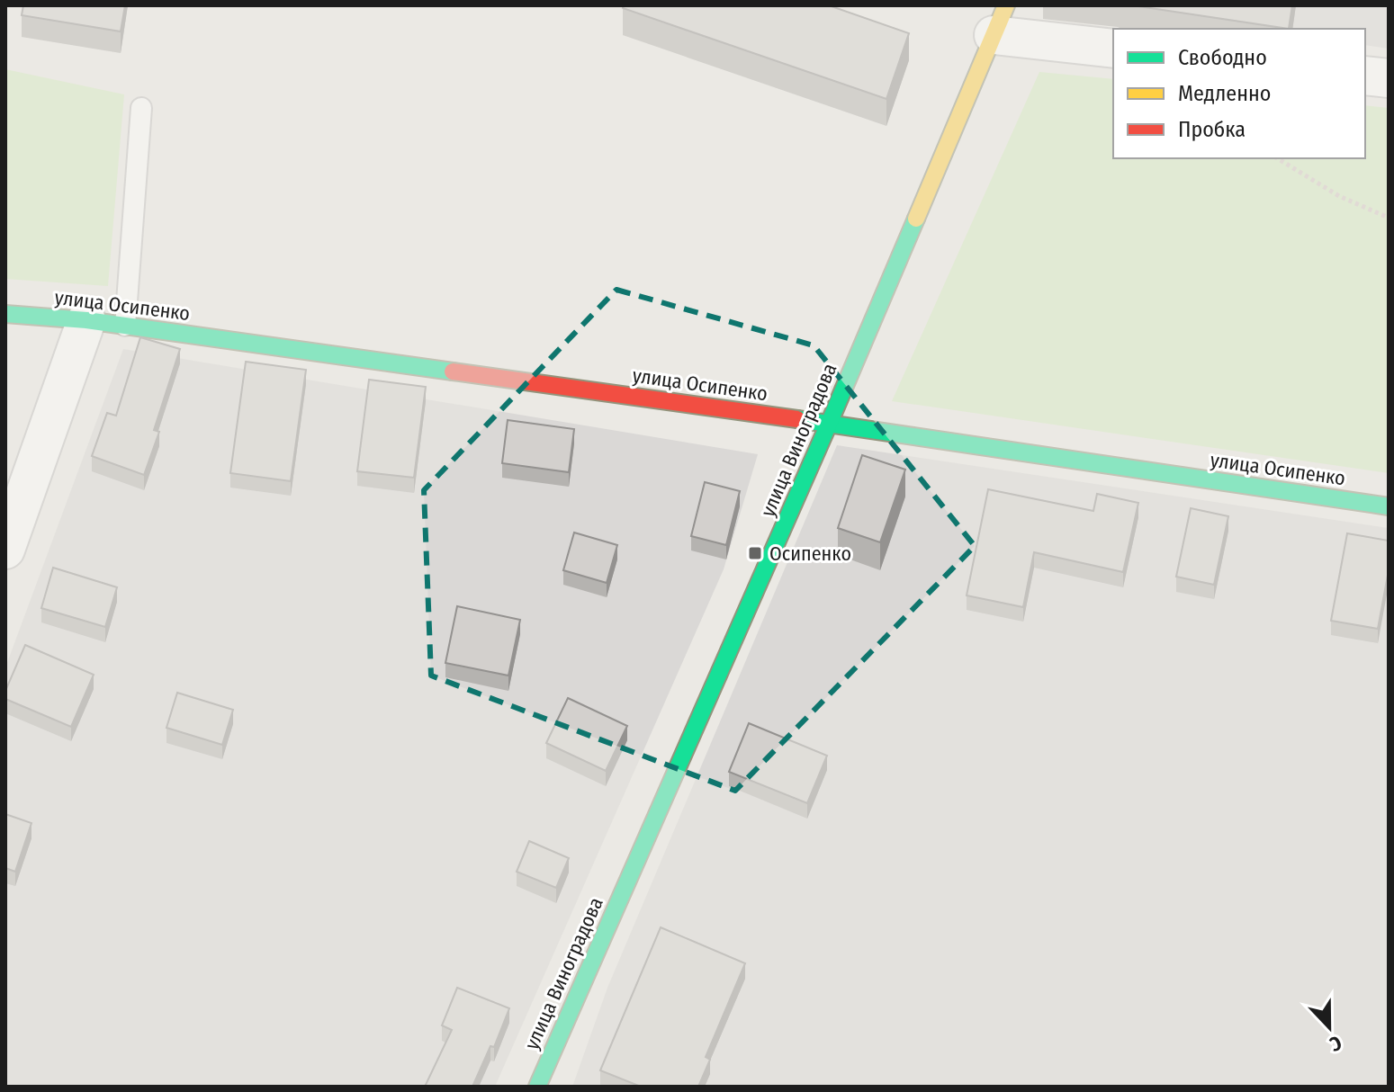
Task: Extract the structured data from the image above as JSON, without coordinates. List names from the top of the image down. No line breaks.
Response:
{"streets":{"street":["улица Осипенко","улица Виноградова"]},"crossings":[["улица Осипенко","улица Виноградова"]],"places":{"transit":["Осипенко"]},"legend":["Свободно","Медленно","Пробка"],"north":"bottom"}
